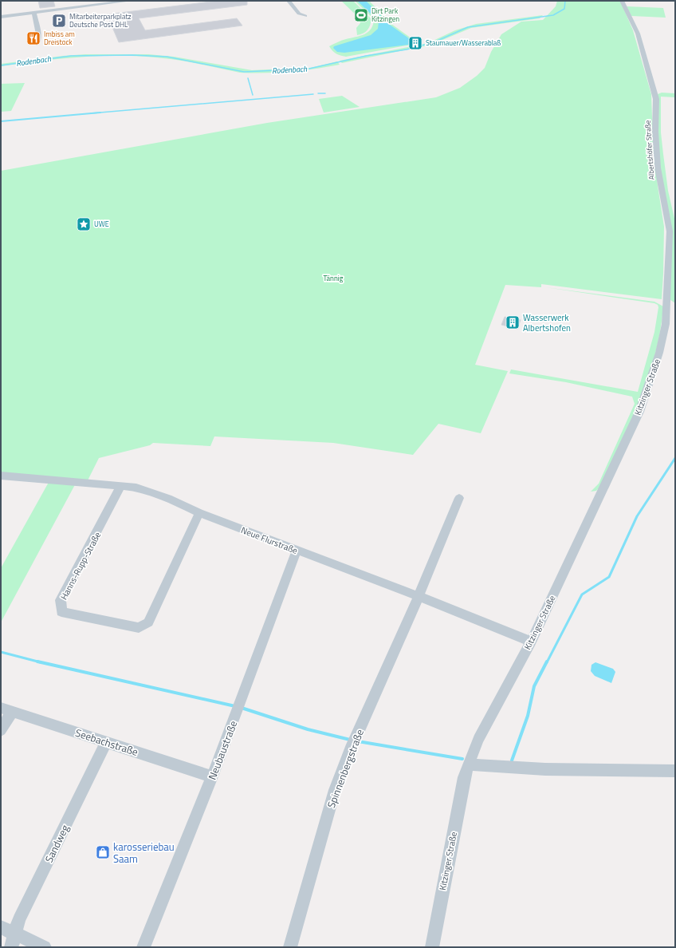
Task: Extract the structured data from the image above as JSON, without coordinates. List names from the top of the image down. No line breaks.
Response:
{"streets":{"street":["Albertshöfer Straße","Kitzinger Straße","Neue Flurstraße","Hanns-Rupp-Straße","Seebachstraße","Neubaustraße","Spinnenbergstraße","Sandweg"]},"crossings":[["Albertshöfer Straße","Kitzinger Straße"],["Kitzinger Straße","Neue Flurstraße"],["Neue Flurstraße","Hanns-Rupp-Straße"],["Neue Flurstraße","Neubaustraße"],["Neue Flurstraße","Spinnenbergstraße"],["Seebachstraße","Neubaustraße"],["Seebachstraße","Sandweg"]],"water":["Rodenbach"],"parks":["Tännig"],"places":{"sports":["Dirt Park Kitzingen"],"parking":["Mitarbeiterparkplatz Deutsche Post DHL"],"restaurant":["Imbiss am Dreistock"],"building":["Staumauer/Wasserablaß","Wasserwerk Albertshofen"],"place":["UWE"],"shop":["karosseriebau Saam"]}}
